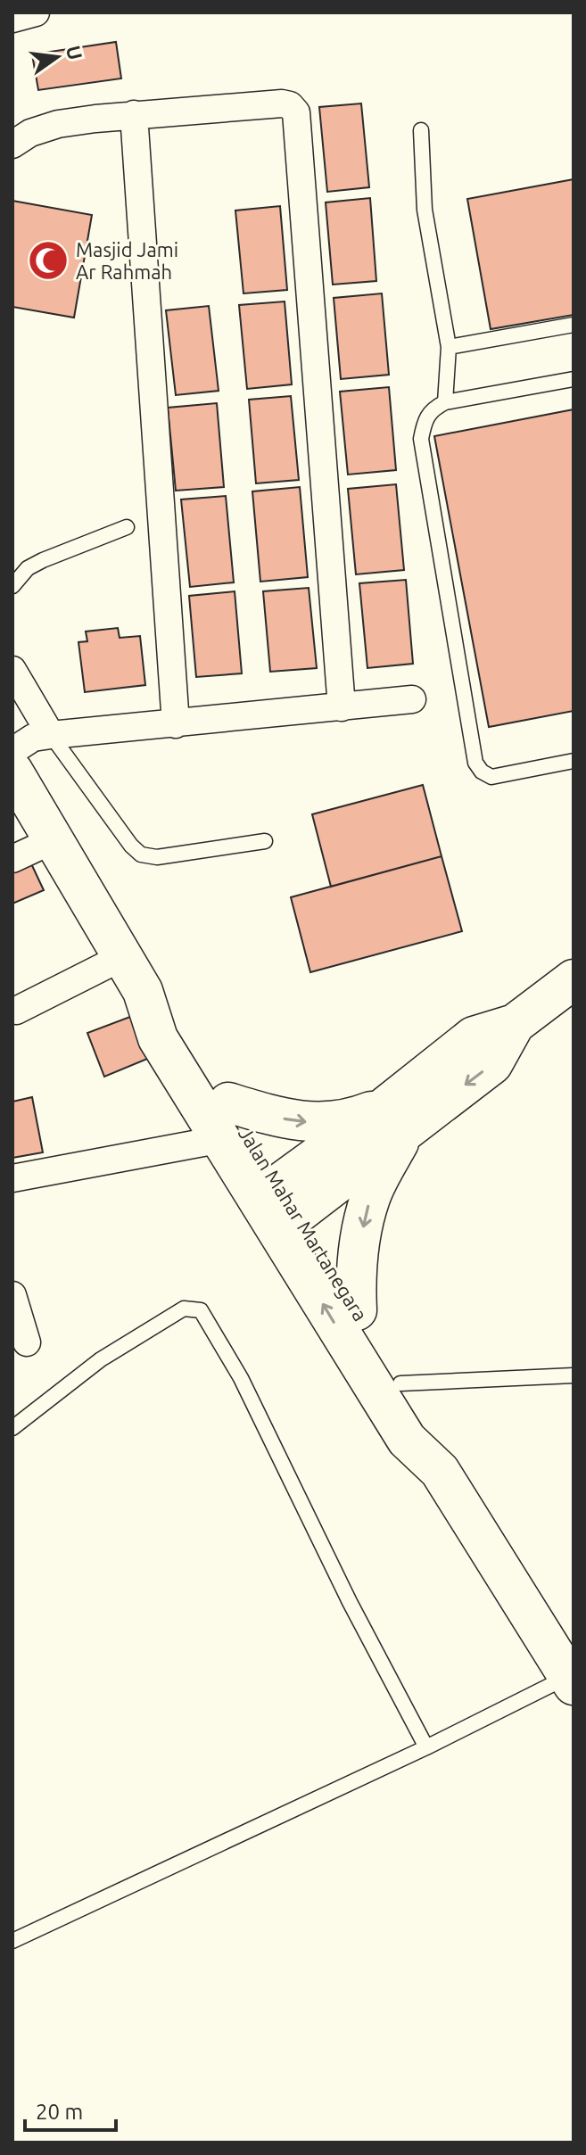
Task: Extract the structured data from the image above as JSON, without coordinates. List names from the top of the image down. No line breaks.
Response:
{"streets":{"main road":["Jalan Mahar Martanegara"]},"places":{"mosque":["Masjid Jami Ar Rahmah"]},"scale_bar":"20 m","north":"right"}
